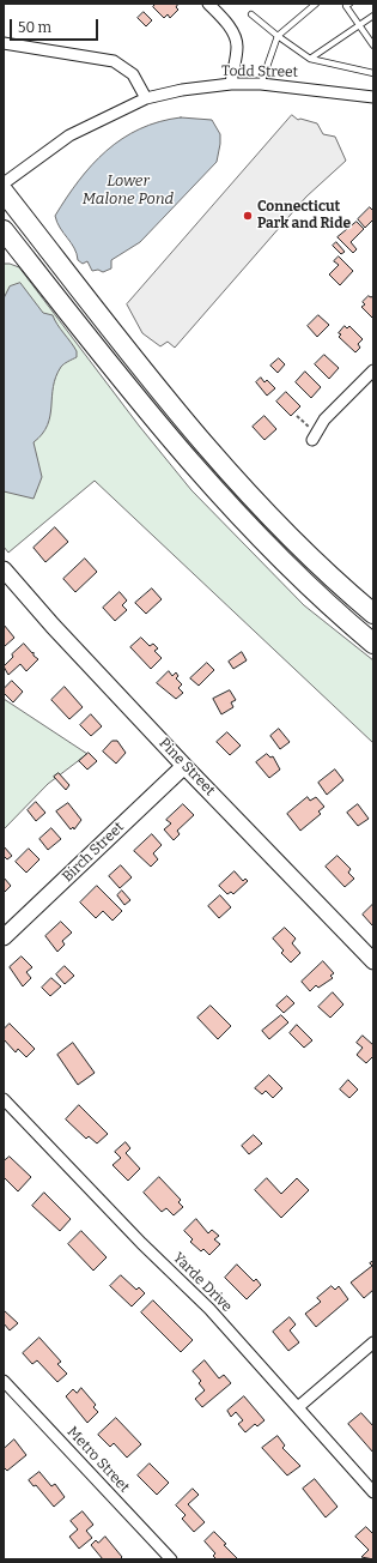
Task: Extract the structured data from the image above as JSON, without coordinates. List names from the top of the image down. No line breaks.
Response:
{"streets":{"main road":["Pine Street","Birch Street"],"street":["Todd Street","Yarde Drive","Metro Street"]},"crossings":[["Pine Street","Birch Street"]],"water":["Lower Malone Pond"],"places":["Connecticut Park and Ride"],"scale_bar":"50 m"}
